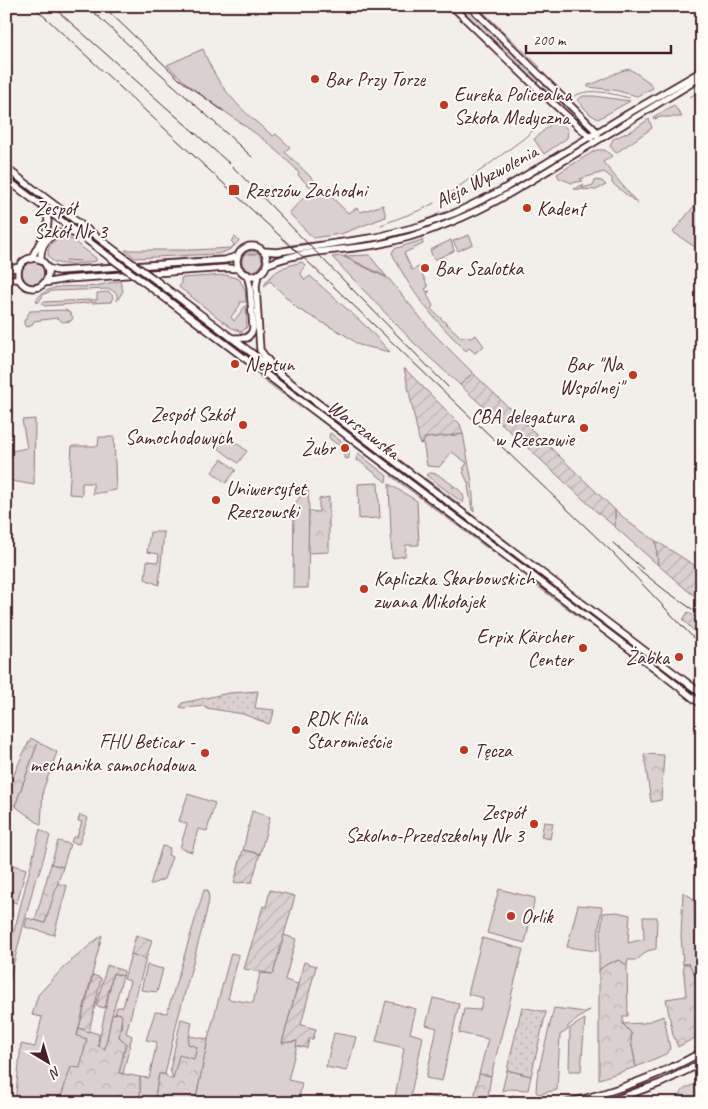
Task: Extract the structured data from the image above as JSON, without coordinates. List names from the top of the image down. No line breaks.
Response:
{"streets":{"main road":["Aleja Wyzwolenia","Warszawska"]},"places":{"other":["Bar Przy Torze","Eureka Policealna Szkoła Medyczna","Kadent","Zespół Szkół Nr 3","Bar Szalotka","Neptun","Bar \"Na Wspólnej\"","Zespół Szkół Samochodowych","CBA delegatura w Rzeszowie","Żubr","Uniwersytet Rzeszowski","Kapliczka Skarbowskich zwana Mikołajek","Erpix Kärcher Center","Żabka","RDK filia Staromieście","Tęcza","FHU Beticar - mechanika samochodowa","Zespół Szkolno-Przedszkolny Nr 3","Orlik"],"transit":["Rzeszów Zachodni"]},"scale_bar":"200 m","north":"bottom right"}
